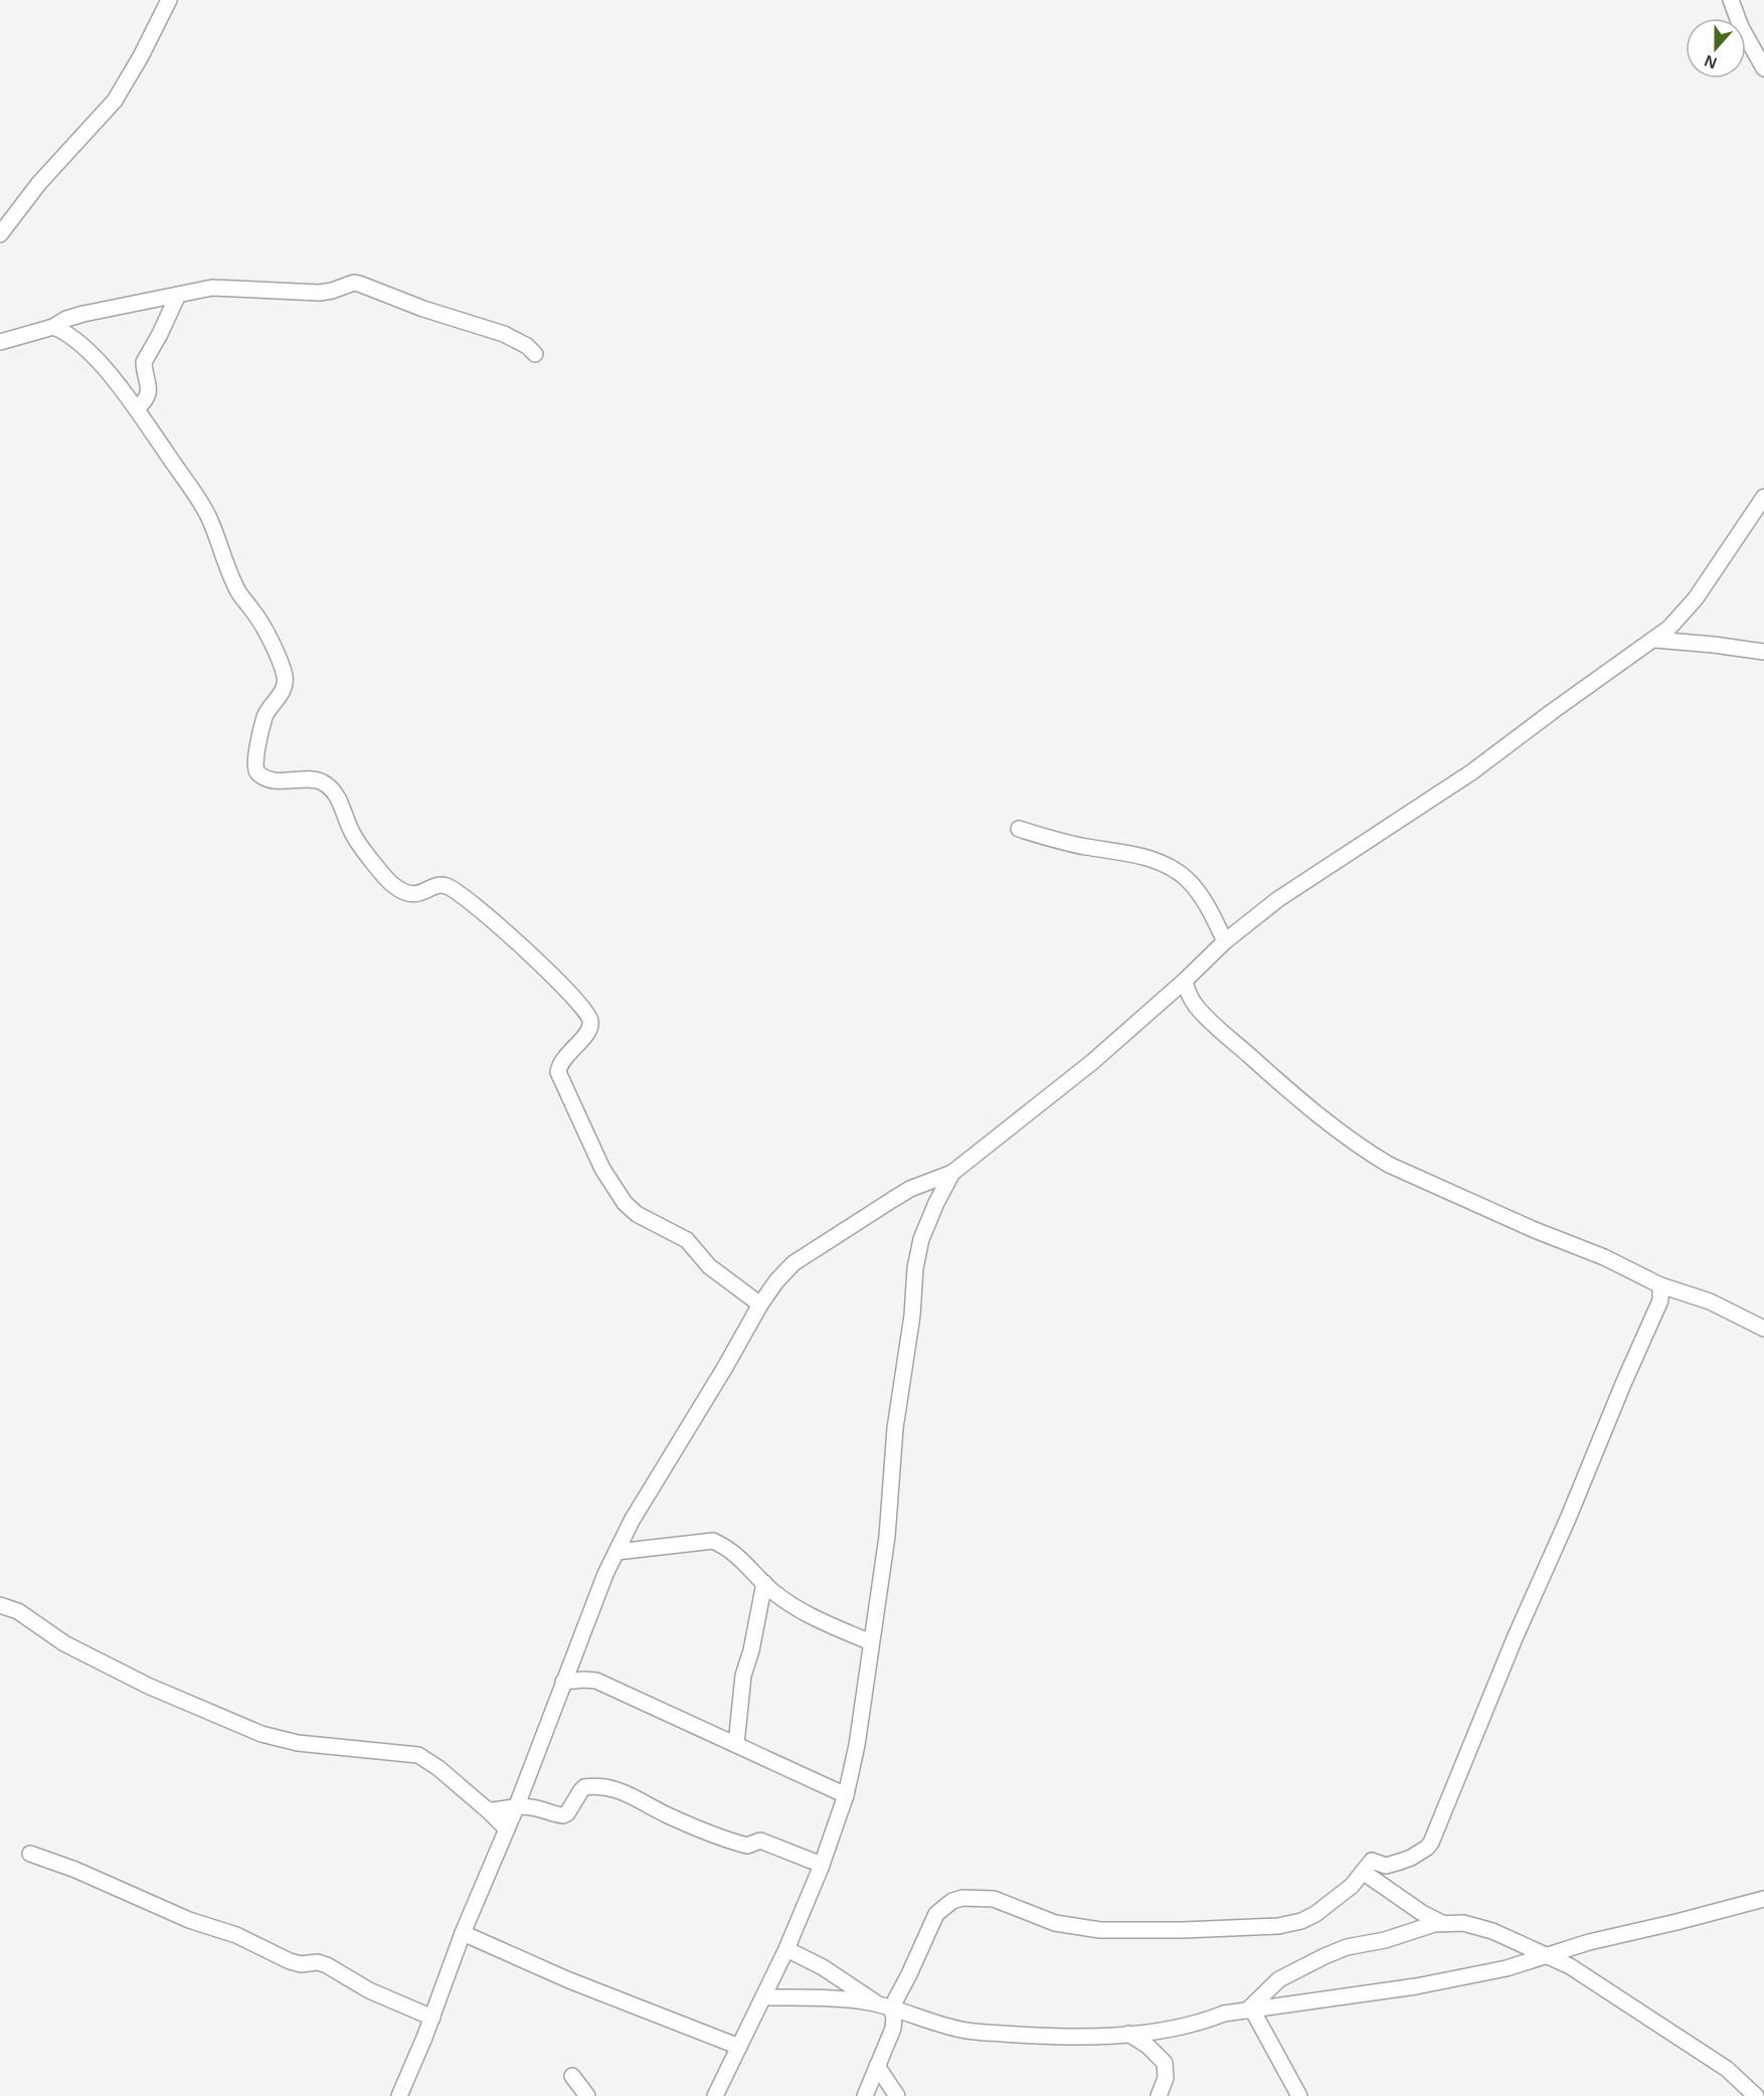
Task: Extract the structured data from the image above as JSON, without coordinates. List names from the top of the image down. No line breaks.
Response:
{"north":"bottom"}
